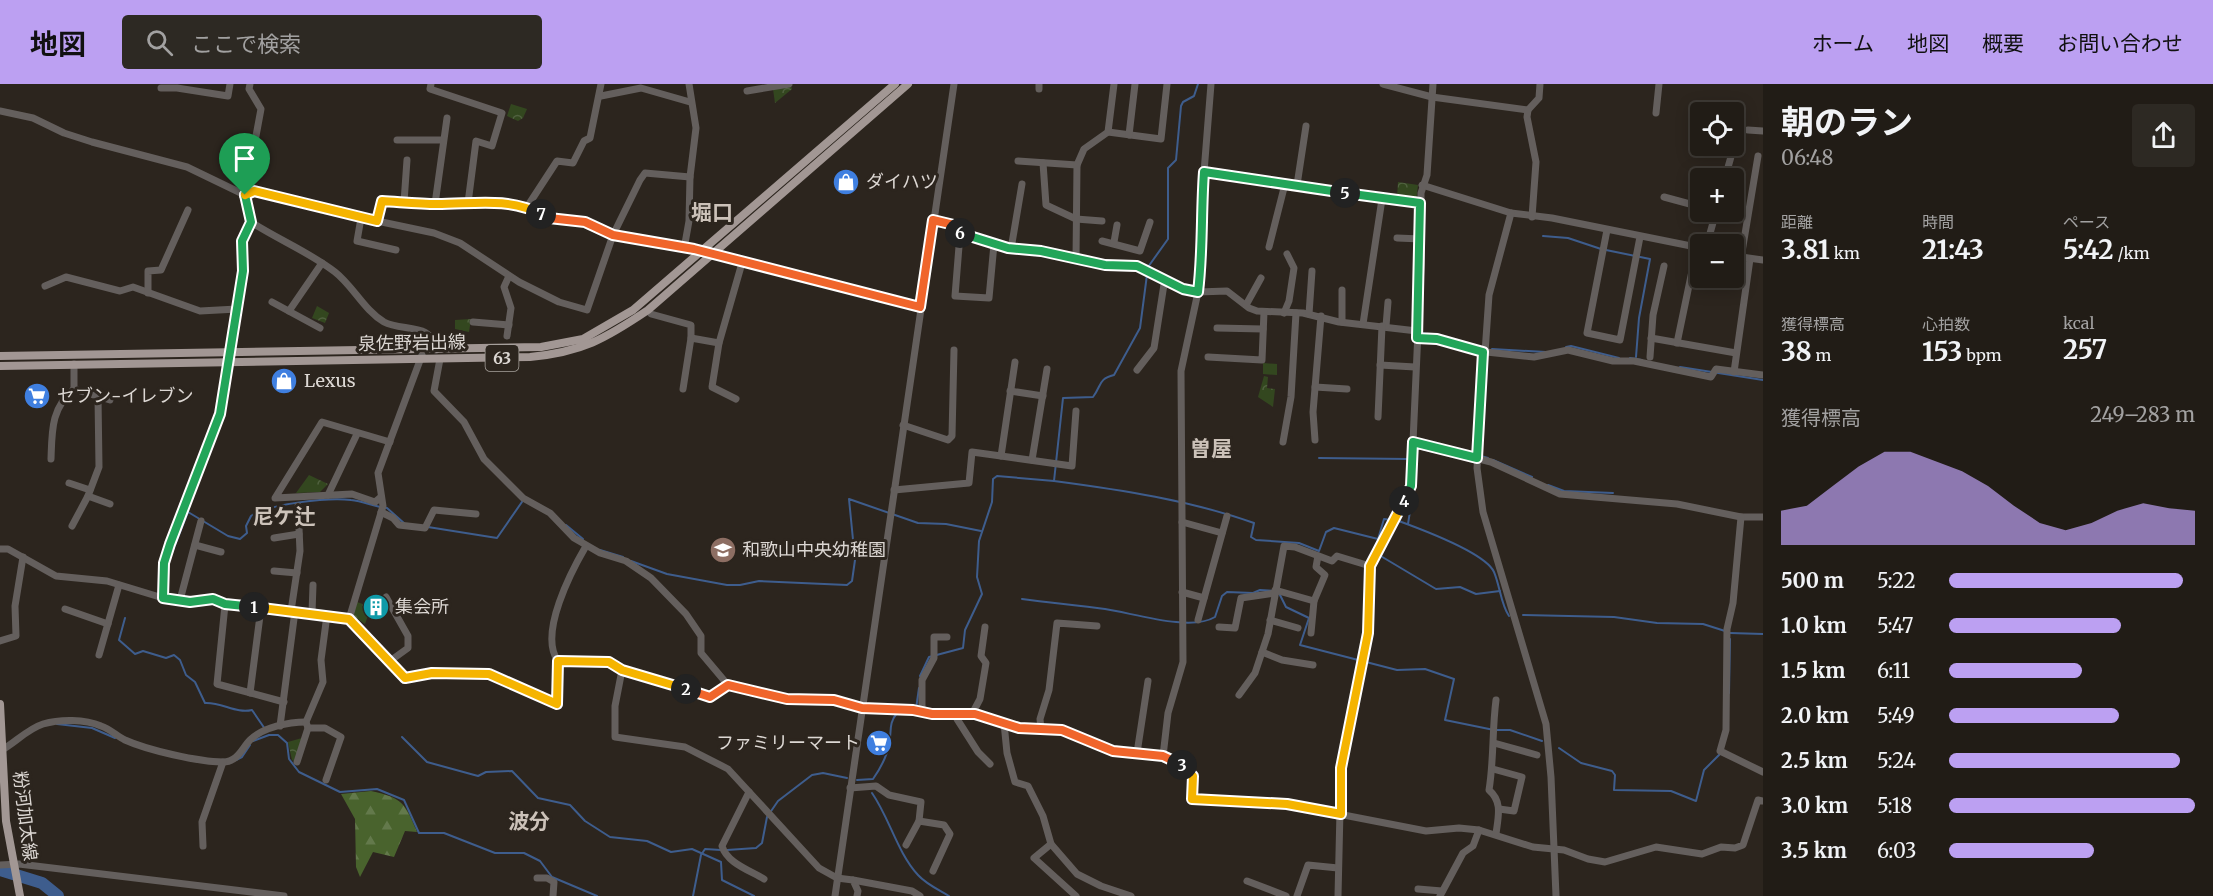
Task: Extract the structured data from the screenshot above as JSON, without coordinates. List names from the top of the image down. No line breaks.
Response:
{"streets":{"main road":["泉佐野岩出線","63","粉河加太線"]},"districts":["堀口","曽屋","尼ケ辻","波分"],"places":{"shop":["ダイハツ","Lexus"],"supermarket":["セブン-イレブン","ファミリーマート"],"school or university":["和歌山中央幼稚園"],"building":["集会所"]},"page":{"header":"地図","search":"ここで検索","nav":["ホーム","地図","概要","お問い合わせ"],"heading":["朝のラン","06:48"],"map_buttons":["+","−"],"pins":["5","7","6","4","1","2","3"],"stats":[["距離","3.81 km"],["時間","21:43"],["ペース","5:42 /km"],["獲得標高","38 m"],["心拍数","153 bpm"],["kcal","257"]],"chart":["獲得標高","249–283 m"],"list":[{"name":"500 m","note":"5:22"},{"name":"1.0 km","note":"5:47"},{"name":"1.5 km","note":"6:11"},{"name":"2.0 km","note":"5:49"},{"name":"2.5 km","note":"5:24"},{"name":"3.0 km","note":"5:18"},{"name":"3.5 km","note":"6:03"}]}}
